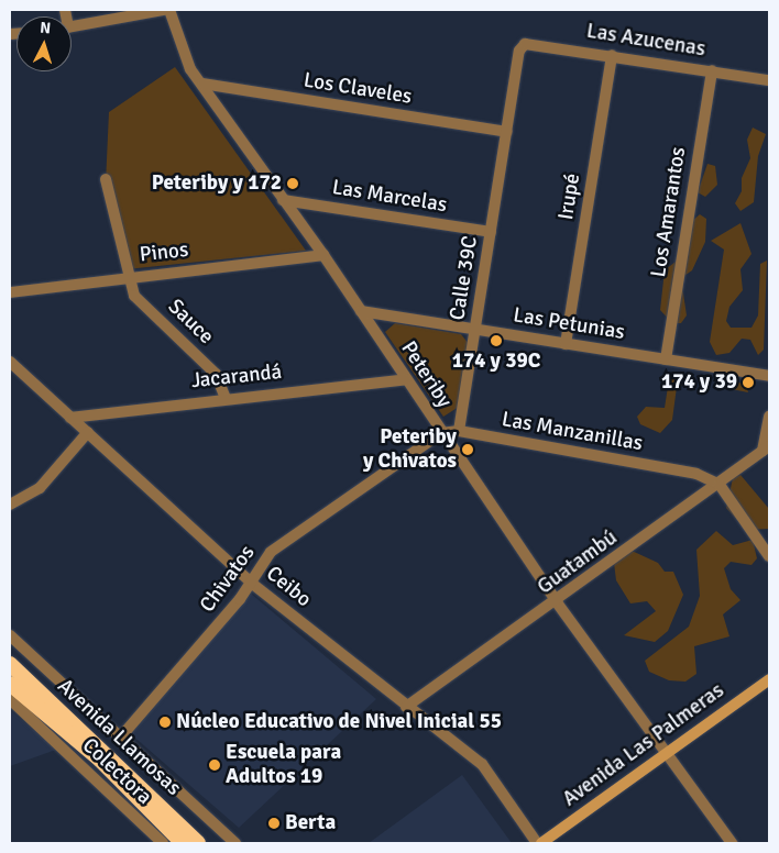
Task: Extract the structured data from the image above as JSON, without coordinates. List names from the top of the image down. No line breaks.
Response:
{"streets":{"highway":["Avenida Llamosas"],"main road":["Avenida Las Palmeras"],"street":["Las Azucenas","Los Claveles","Las Marcelas","Irupé","Los Amarantos","Pinos","Calle 39C","Sauce","Las Petunias","Peteriby","Jacarandá","Las Manzanillas","Guatambú","Chivatos","Ceibo","Colectora"]},"crossings":[["Las Azucenas","Irupé"],["Las Azucenas","Los Amarantos"],["Las Azucenas","Calle 39C"],["Los Claveles","Calle 39C"],["Los Claveles","Peteriby"],["Las Marcelas","Calle 39C"],["Las Marcelas","Peteriby"],["Irupé","Las Petunias"],["Los Amarantos","Las Petunias"],["Pinos","Sauce"],["Pinos","Peteriby"],["Calle 39C","Las Petunias"],["Calle 39C","Las Manzanillas"],["Sauce","Jacarandá"],["Las Petunias","Peteriby"],["Peteriby","Jacarandá"],["Peteriby","Las Manzanillas"],["Peteriby","Guatambú"],["Peteriby","Chivatos"],["Peteriby","Avenida Las Palmeras"],["Jacarandá","Ceibo"],["Las Manzanillas","Guatambú"],["Las Manzanillas","Chivatos"],["Guatambú","Ceibo"],["Chivatos","Ceibo"],["Chivatos","Colectora"],["Ceibo","Avenida Las Palmeras"],["Avenida Llamosas","Colectora"]],"places":["Peteriby y 172","174 y 39C","174 y 39","Peteriby y Chivatos","Núcleo Educativo de Nivel Inicial 55","Escuela para Adultos 19","Berta"],"north":"top"}
